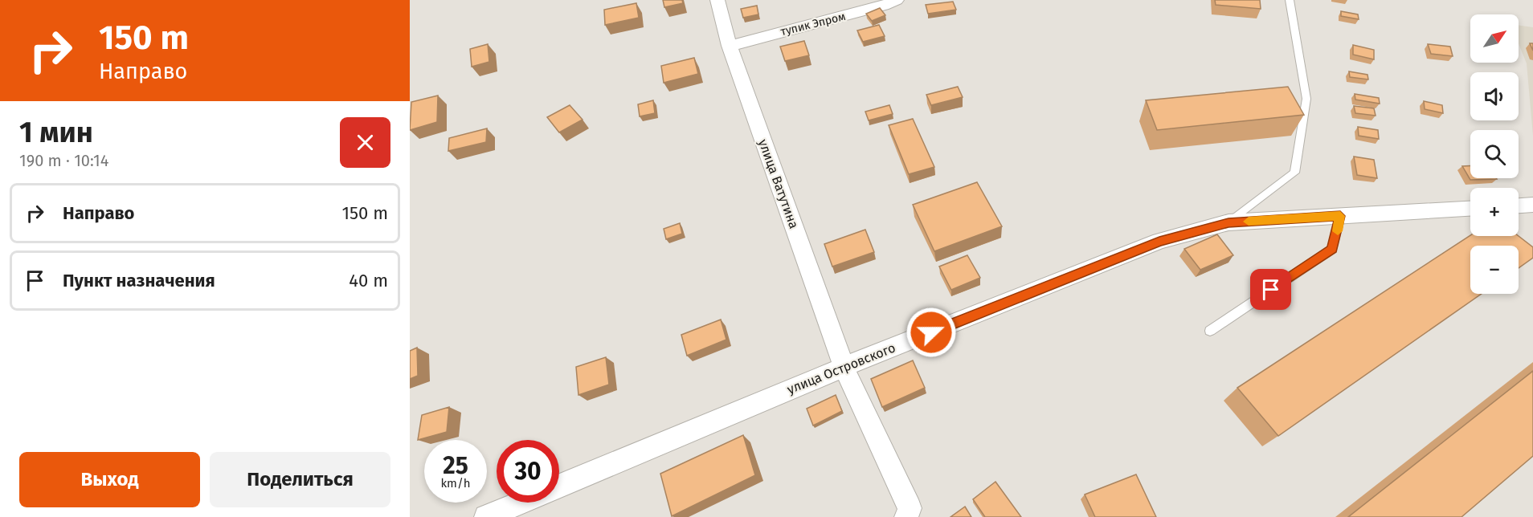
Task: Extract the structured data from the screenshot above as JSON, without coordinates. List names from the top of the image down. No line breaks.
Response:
{"streets":{"street":["тупик Эпром","улица Ватутина","улица Островского"]},"crossings":[["тупик Эпром","улица Ватутина"],["улица Ватутина","улица Островского"]],"north":"top right","page":{"turn":["150 m","Направо"],"map_buttons":["+","−"],"heading":["1 мин","190 m · 10:14"],"list":[{"name":"Направо","value":"150 m"},{"name":"Пункт назначения","value":"40 m"}],"speed":"25 km/h","limit":"30","buttons":["Выход","Поделиться"]}}
